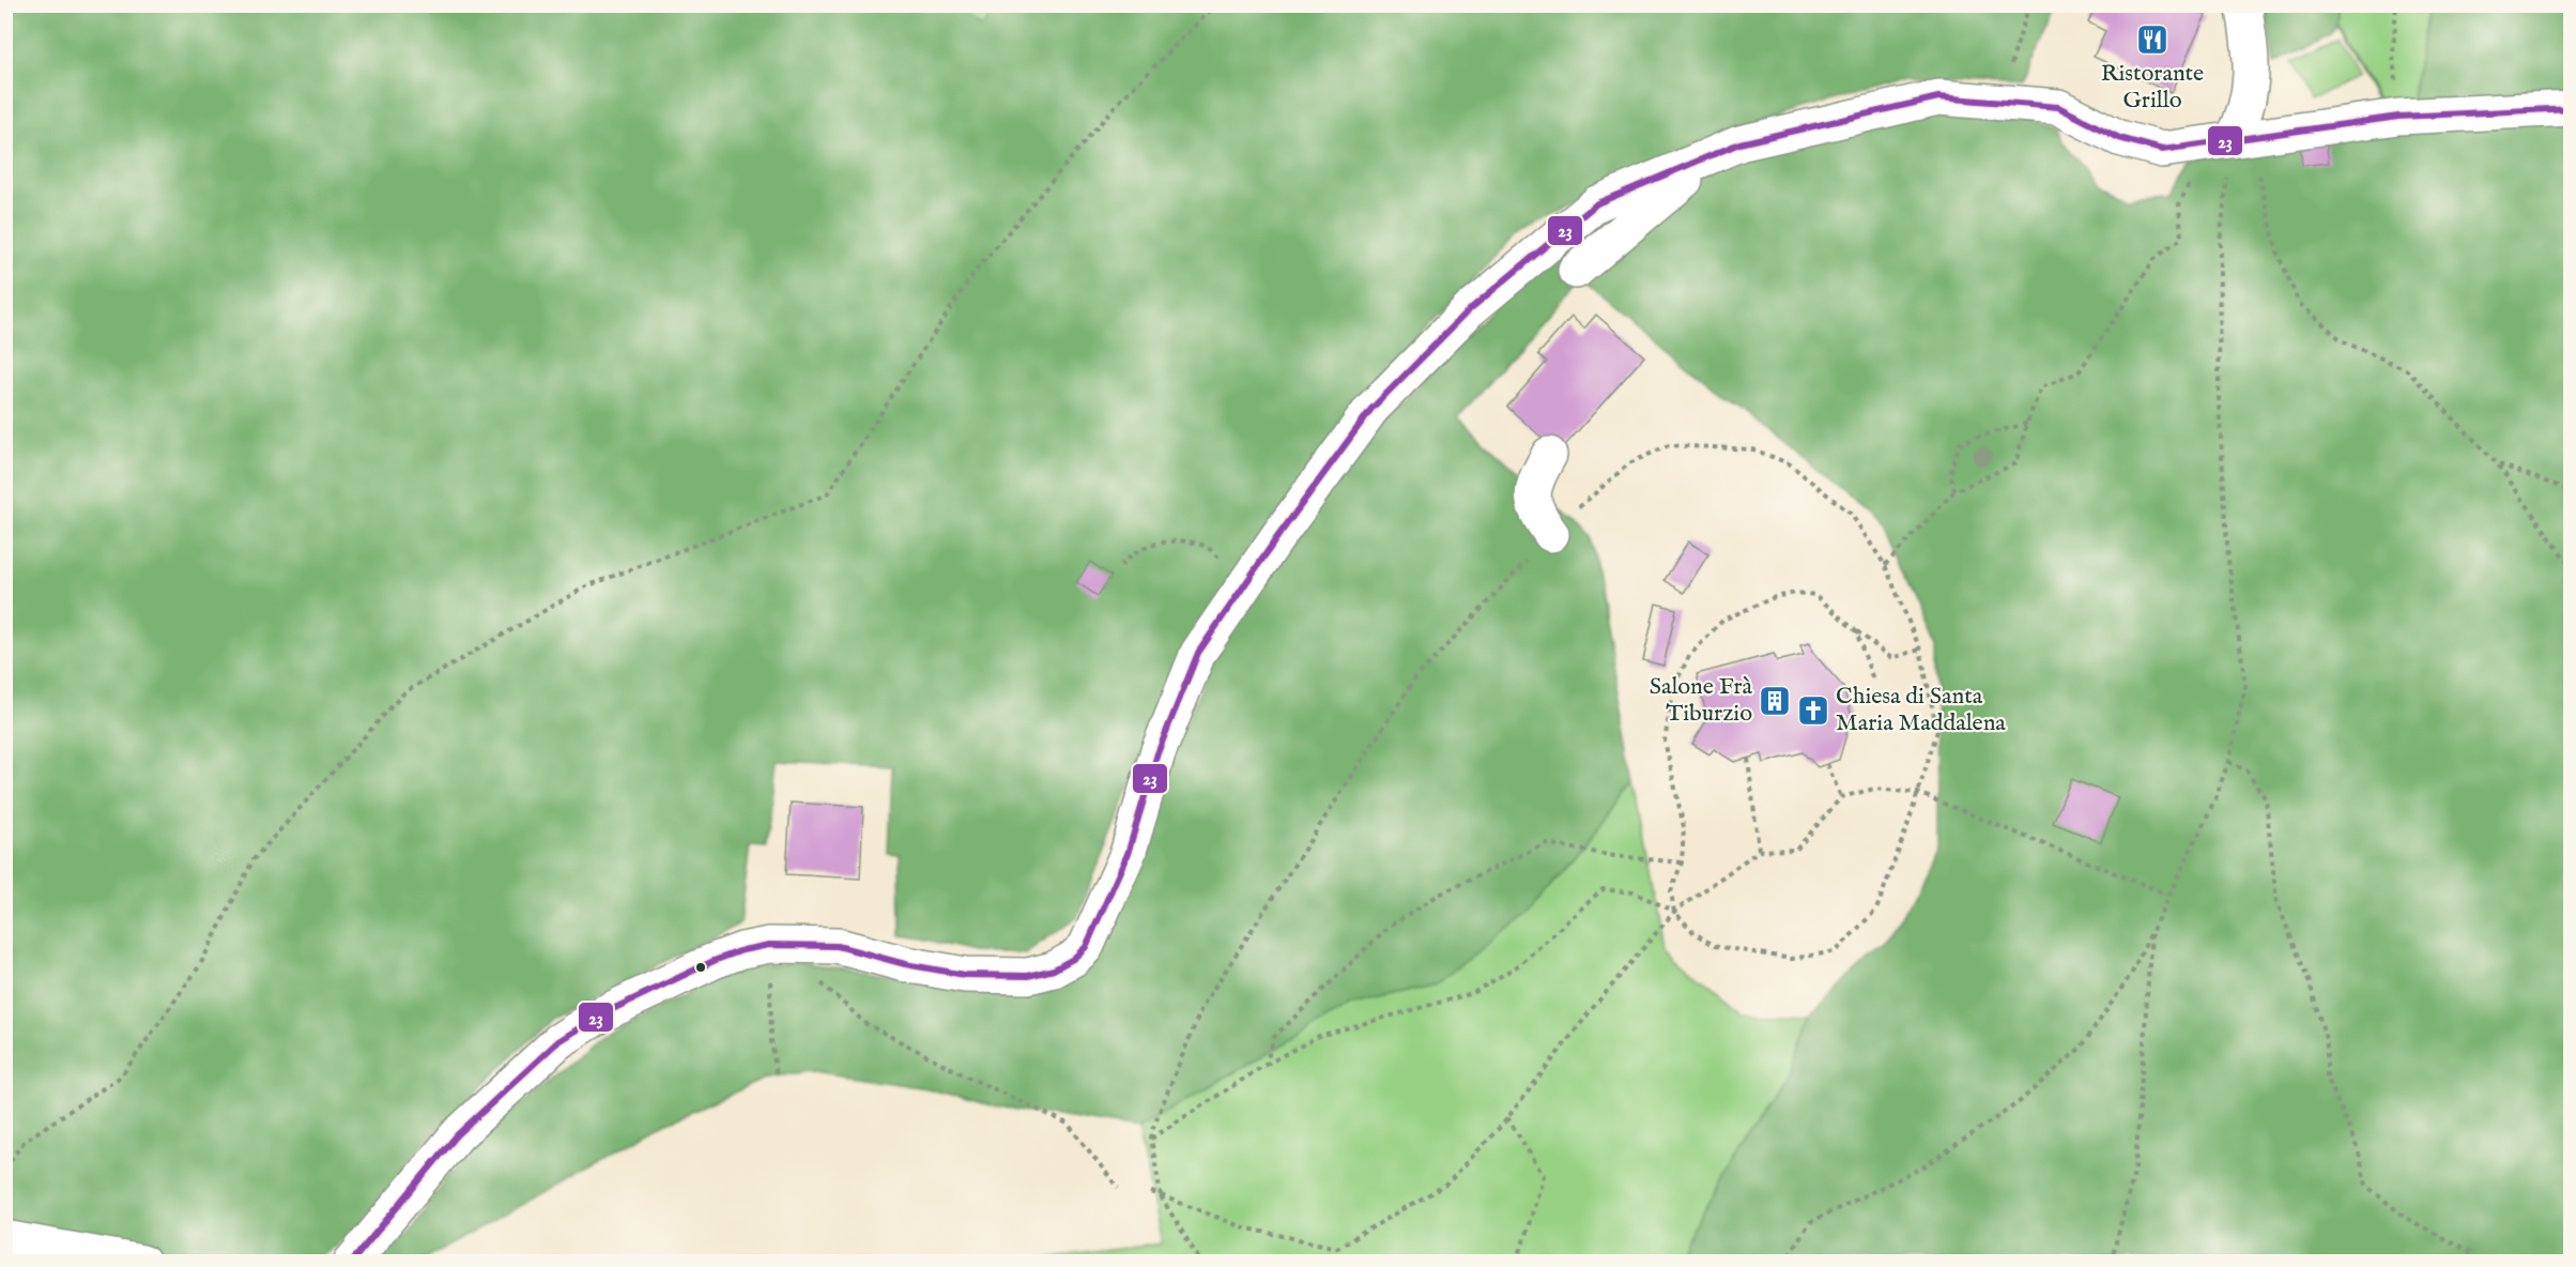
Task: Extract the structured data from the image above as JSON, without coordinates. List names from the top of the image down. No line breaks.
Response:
{"places":{"restaurant":["Ristorante Grillo"],"building":["Salone Frà Tiburzio"],"church":["Chiesa di Santa Maria Maddalena"]},"lines":["transit line 23"]}
